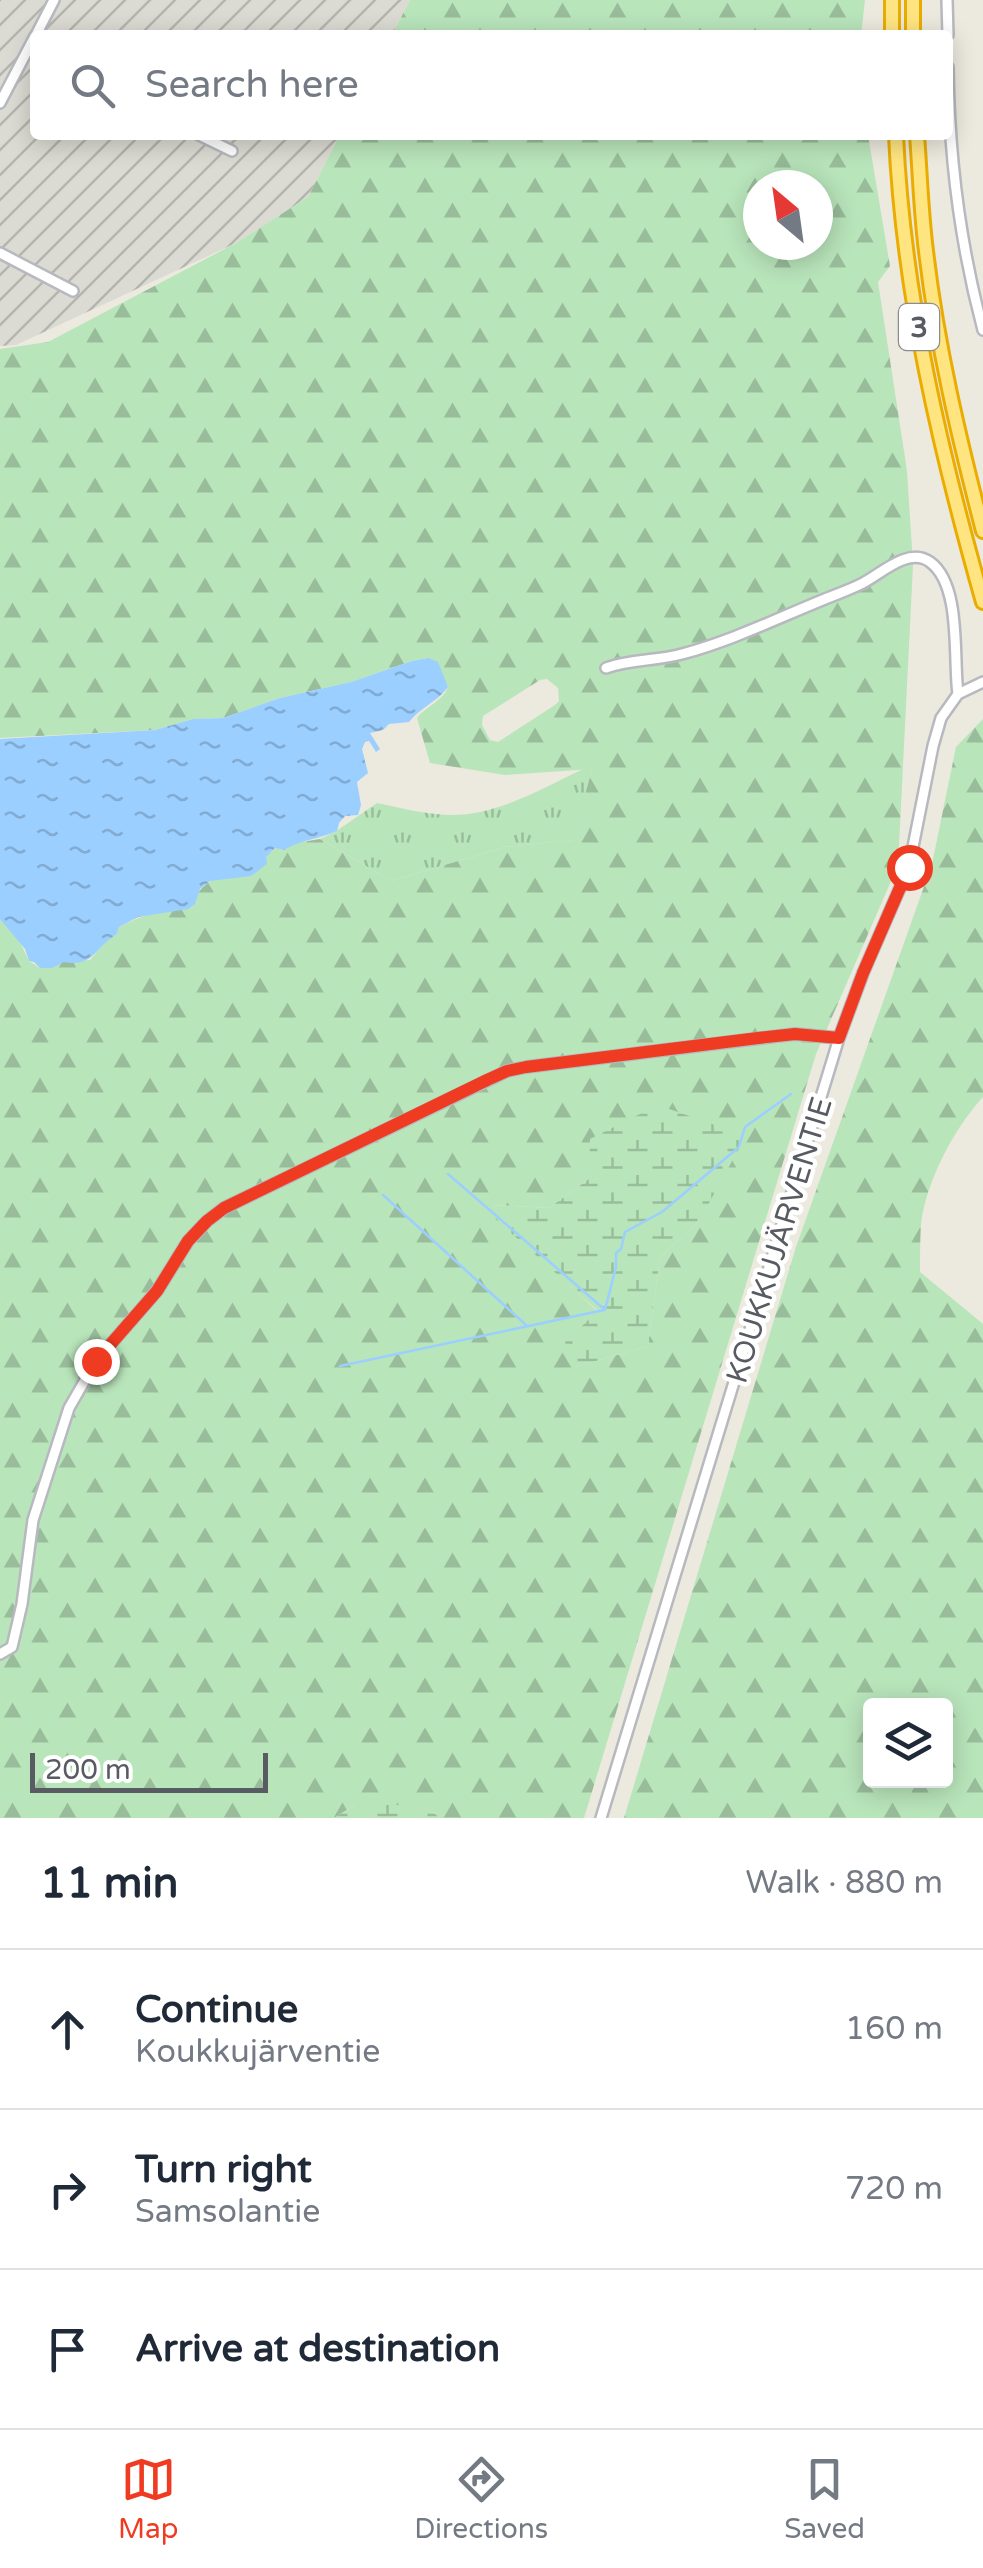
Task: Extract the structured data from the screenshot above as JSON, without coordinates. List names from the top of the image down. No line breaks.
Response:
{"streets":{"highway":["3"],"street":["KOUKKUJÄRVENTIE"]},"scale_bar":"200 m","north":"top left","page":{"search":"Search here","scale":"200 m","heading":["11 min","Walk · 880 m"],"list":[["Continue","Koukkujärventie","160 m"],["Turn right","Samsolantie","720 m"],"Arrive at destination"],"nav":["Map","Directions","Saved"]}}
